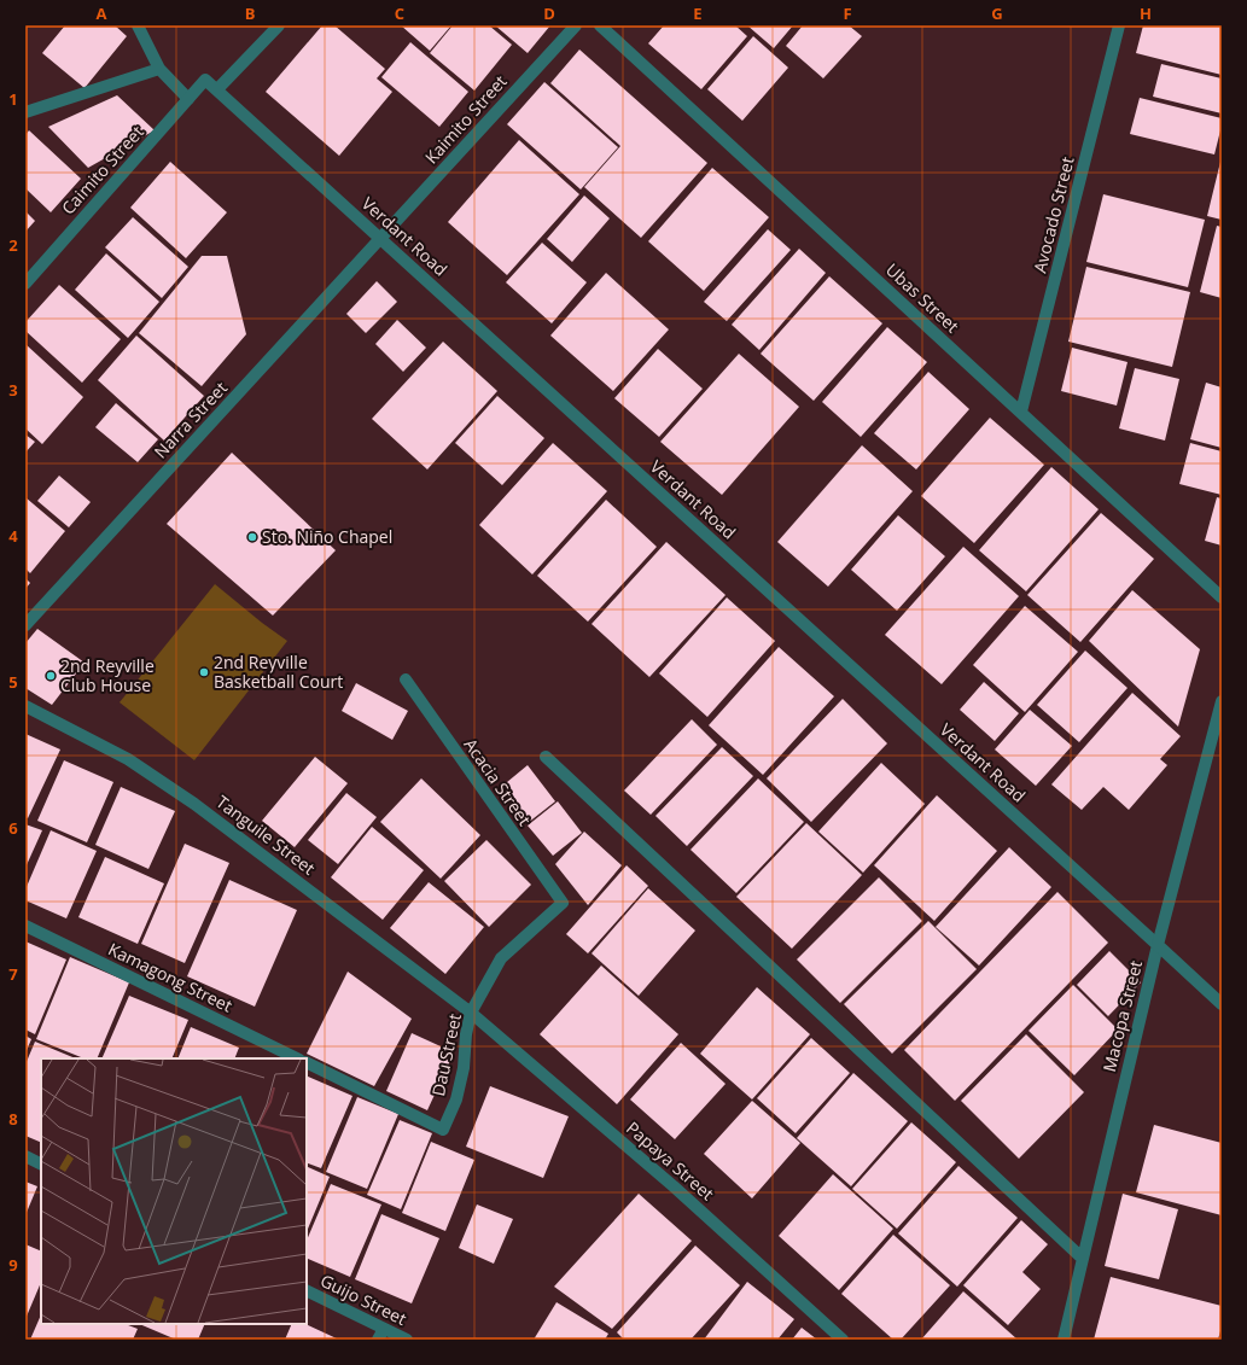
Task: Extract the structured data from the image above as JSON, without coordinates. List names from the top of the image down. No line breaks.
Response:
{"streets":{"street":["Kaimito Street","Caimito Street","Avocado Street","Verdant Road","Ubas Street","Narra Street","Acacia Street","Tanguile Street","Kamagong Street","Macopa Street","Dau Street","Papaya Street","Guijo Street"]},"crossings":[["Kaimito Street","Verdant Road"],["Kaimito Street","Narra Street"],["Caimito Street","Verdant Road"],["Avocado Street","Ubas Street"],["Verdant Road","Narra Street"],["Verdant Road","Macopa Street"],["Acacia Street","Dau Street"],["Tanguile Street","Dau Street"],["Tanguile Street","Papaya Street"],["Dau Street","Papaya Street"]],"places":["Sto. Niño Chapel","2nd Reyville Basketball Court","2nd Reyville Club House"],"grid":{"columns":["A","B","C","D","E","F","G","H"],"rows":["1","2","3","4","5","6","7","8","9"]}}
